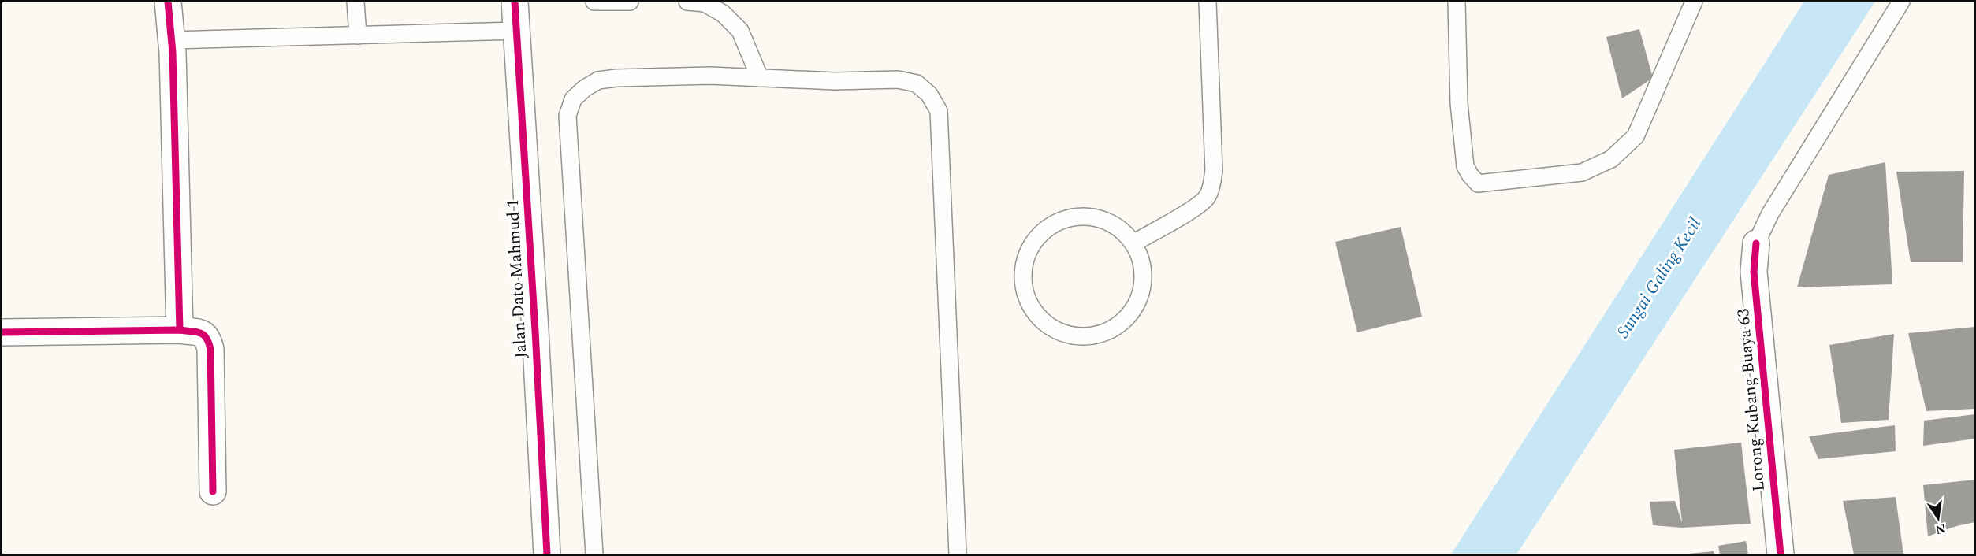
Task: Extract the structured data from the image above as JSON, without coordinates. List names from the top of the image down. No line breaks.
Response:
{"streets":{"street":["Jalan Dato Mahmud 1","Lorong Kubang Buaya 63"]},"water":["Sungai Galing Kecil"],"north":"bottom"}
